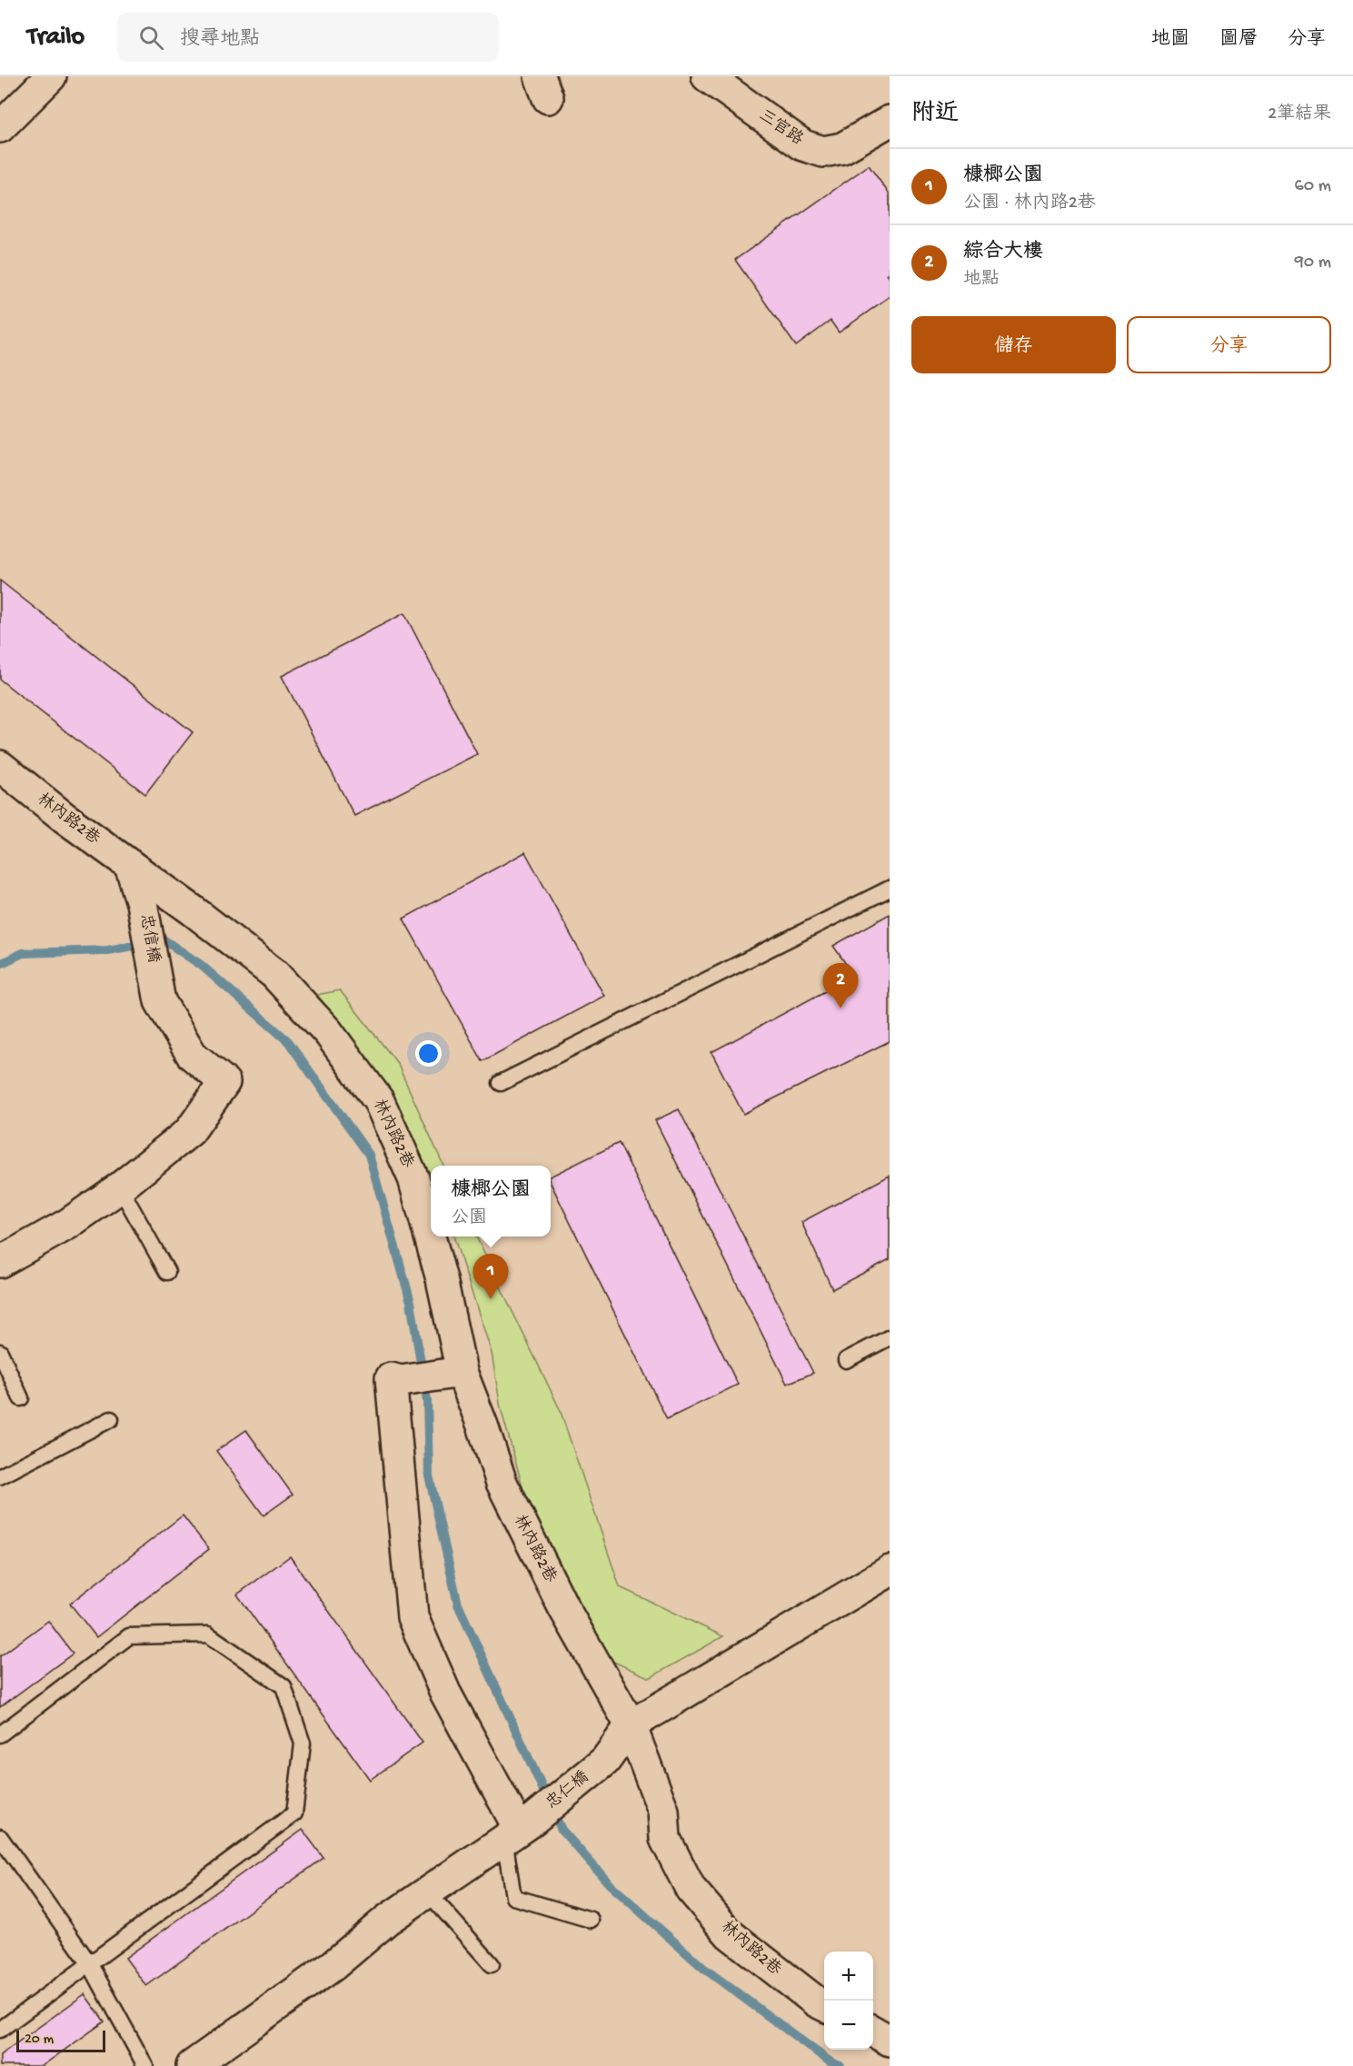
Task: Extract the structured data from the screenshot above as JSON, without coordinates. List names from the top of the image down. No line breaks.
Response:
{"streets":{"street":["三官路","林內路2巷","忠信橋","忠仁橋"]},"crossings":[["林內路2巷","忠信橋"],["林內路2巷","忠仁橋"]],"scale_bar":"20 m","page":{"header":"Trailo","search":"搜尋地點","nav":["地圖","圖層","分享"],"heading":["附近","2筆結果"],"list":[{"mark":"1","name":"槺榔公園","note":"公園 · 林內路2巷","value":"60 m"},{"mark":"2","name":"綜合大樓","note":"地點","value":"90 m"}],"buttons":["儲存","分享"],"pins":["2","1"],"popup":["槺榔公園","公園"],"map_buttons":["+","−"],"scale":"20 m"}}
